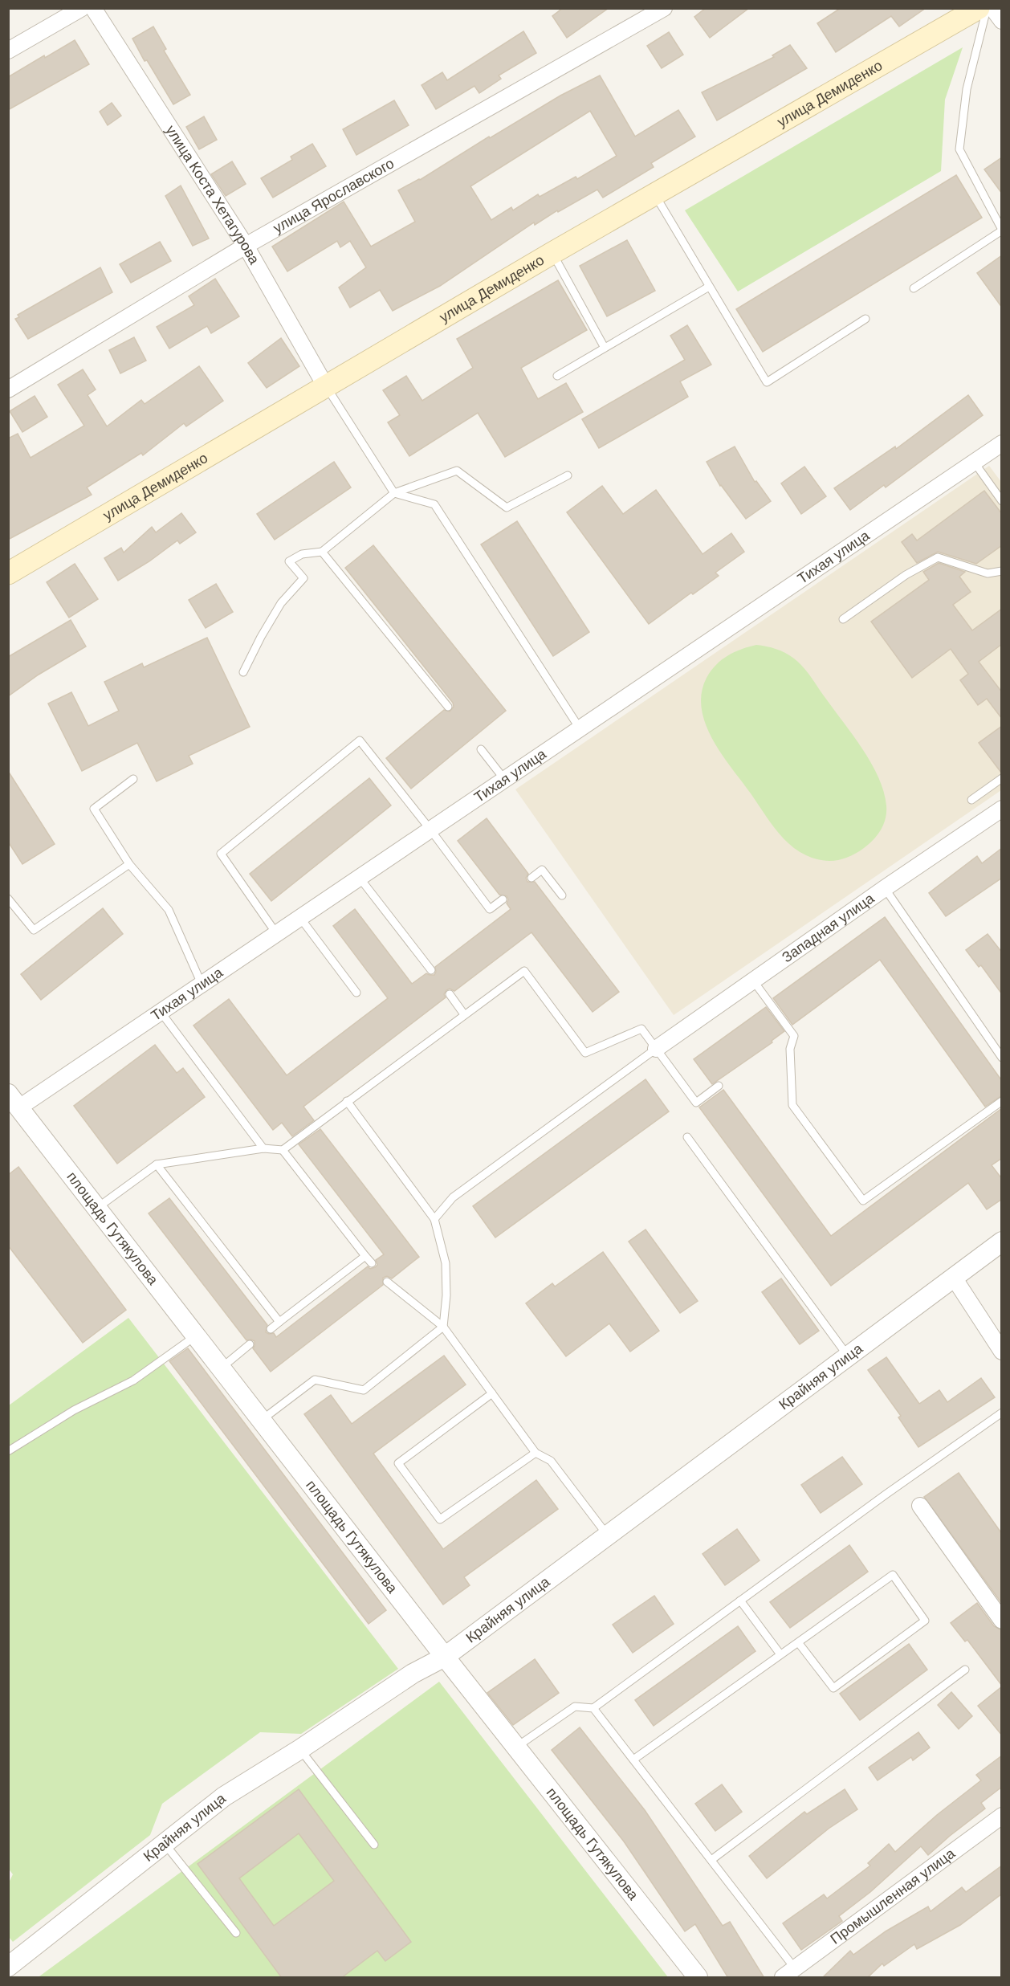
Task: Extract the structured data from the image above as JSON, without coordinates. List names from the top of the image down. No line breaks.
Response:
{"streets":{"main road":["улица Демиденко"],"street":["улица Коста Хетагурова","улица Ярославского","Тихая улица","Западная улица","площадь Гутякулова","Крайняя улица","Промышленная улица"]},"crossings":[["улица Демиденко","улица Коста Хетагурова"],["улица Коста Хетагурова","улица Ярославского"],["Тихая улица","площадь Гутякулова"],["площадь Гутякулова","Крайняя улица"]]}
